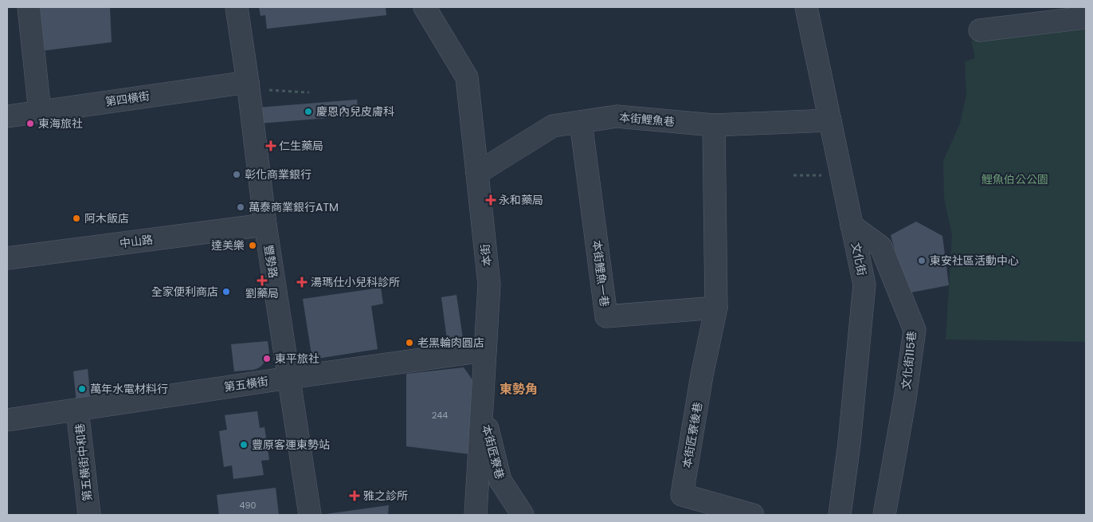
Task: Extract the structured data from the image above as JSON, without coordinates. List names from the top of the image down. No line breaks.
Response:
{"streets":{"street":["第四橫街","本街鯉魚巷","中山路","本街","文化街","豐勢路","本街鯉魚一巷","文化街115巷","第五橫街","本街匠寮後巷","本街匠寮巷","第五橫街中和巷"]},"crossings":[["第四橫街","豐勢路"],["本街鯉魚巷","本街"],["本街鯉魚巷","文化街"],["本街鯉魚巷","本街鯉魚一巷"],["中山路","豐勢路"],["本街","第五橫街"],["本街","本街匠寮巷"],["文化街","文化街115巷"],["豐勢路","第五橫街"],["本街鯉魚一巷","本街匠寮後巷"],["第五橫街","第五橫街中和巷"]],"districts":["東勢角"],"parks":["鯉魚伯公公園"],"places":{"other":["慶恩內兒皮膚科","東海旅社","彰化商業銀行","萬泰商業銀行ATM","阿木飯店","達美樂","東安社區活動中心","全家便利商店","老黑輪肉圓店","東平旅社","萬年水電材料行","豐原客運東勢站"],"health":["仁生藥局","永和藥局","劉藥局","湯瑪仕小兒科診所","雅之診所"]},"house_numbers":["244","490"]}
